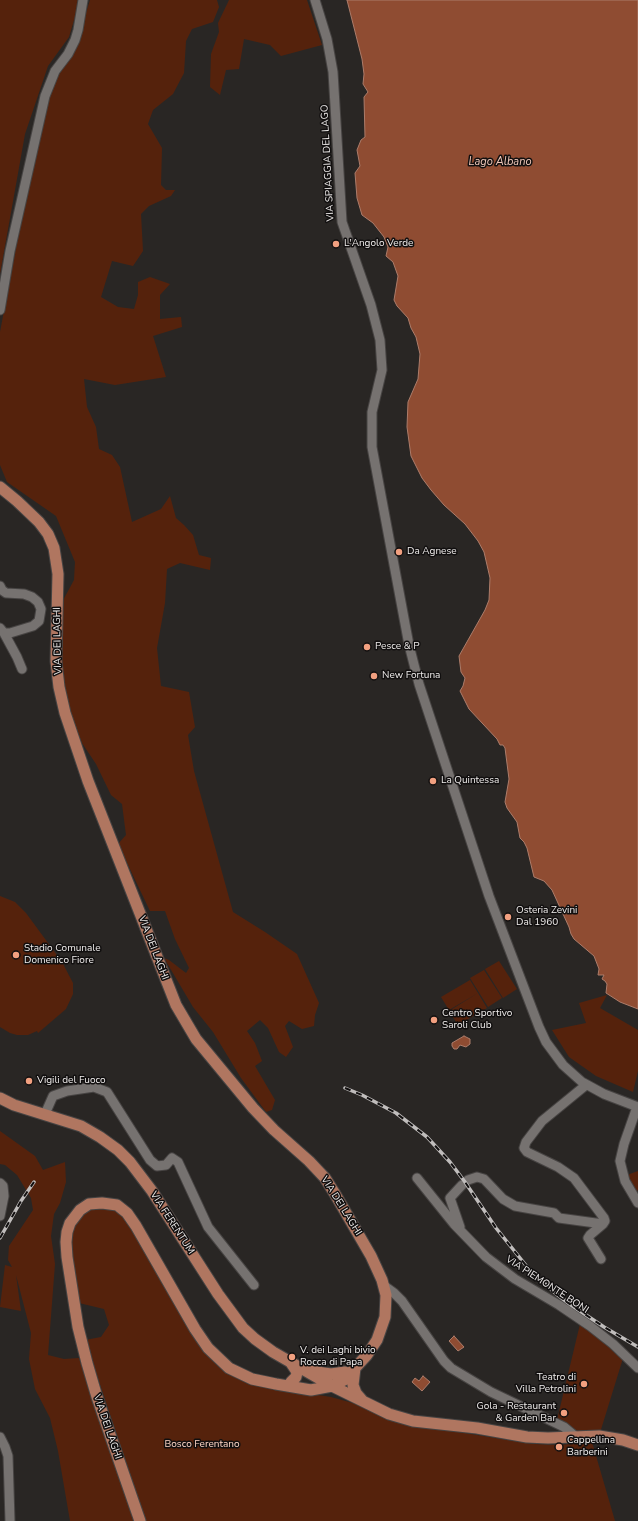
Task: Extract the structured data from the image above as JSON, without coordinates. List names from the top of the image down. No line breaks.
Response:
{"streets":{"main road":["VIA DEI LAGHI","VIA FERENTUM"],"street":["VIA SPIAGGIA DEL LAGO","VIA PIEMONTE BONI"]},"crossings":[["VIA DEI LAGHI","VIA FERENTUM"]],"water":["Lago Albano"],"parks":["Bosco Ferentano"],"places":["L'Angolo Verde","Da Agnese","Pesce & P","New Fortuna","La Quintessa","Osteria Zevini Dal 1960","Stadio Comunale Domenico Fiore","Centro Sportivo Saroli Club","Vigili del Fuoco","V. dei Laghi bivio Rocca di Papa","Teatro di Villa Petrolini","Gola - Restaurant & Garden Bar","Cappellina Barberini"]}
